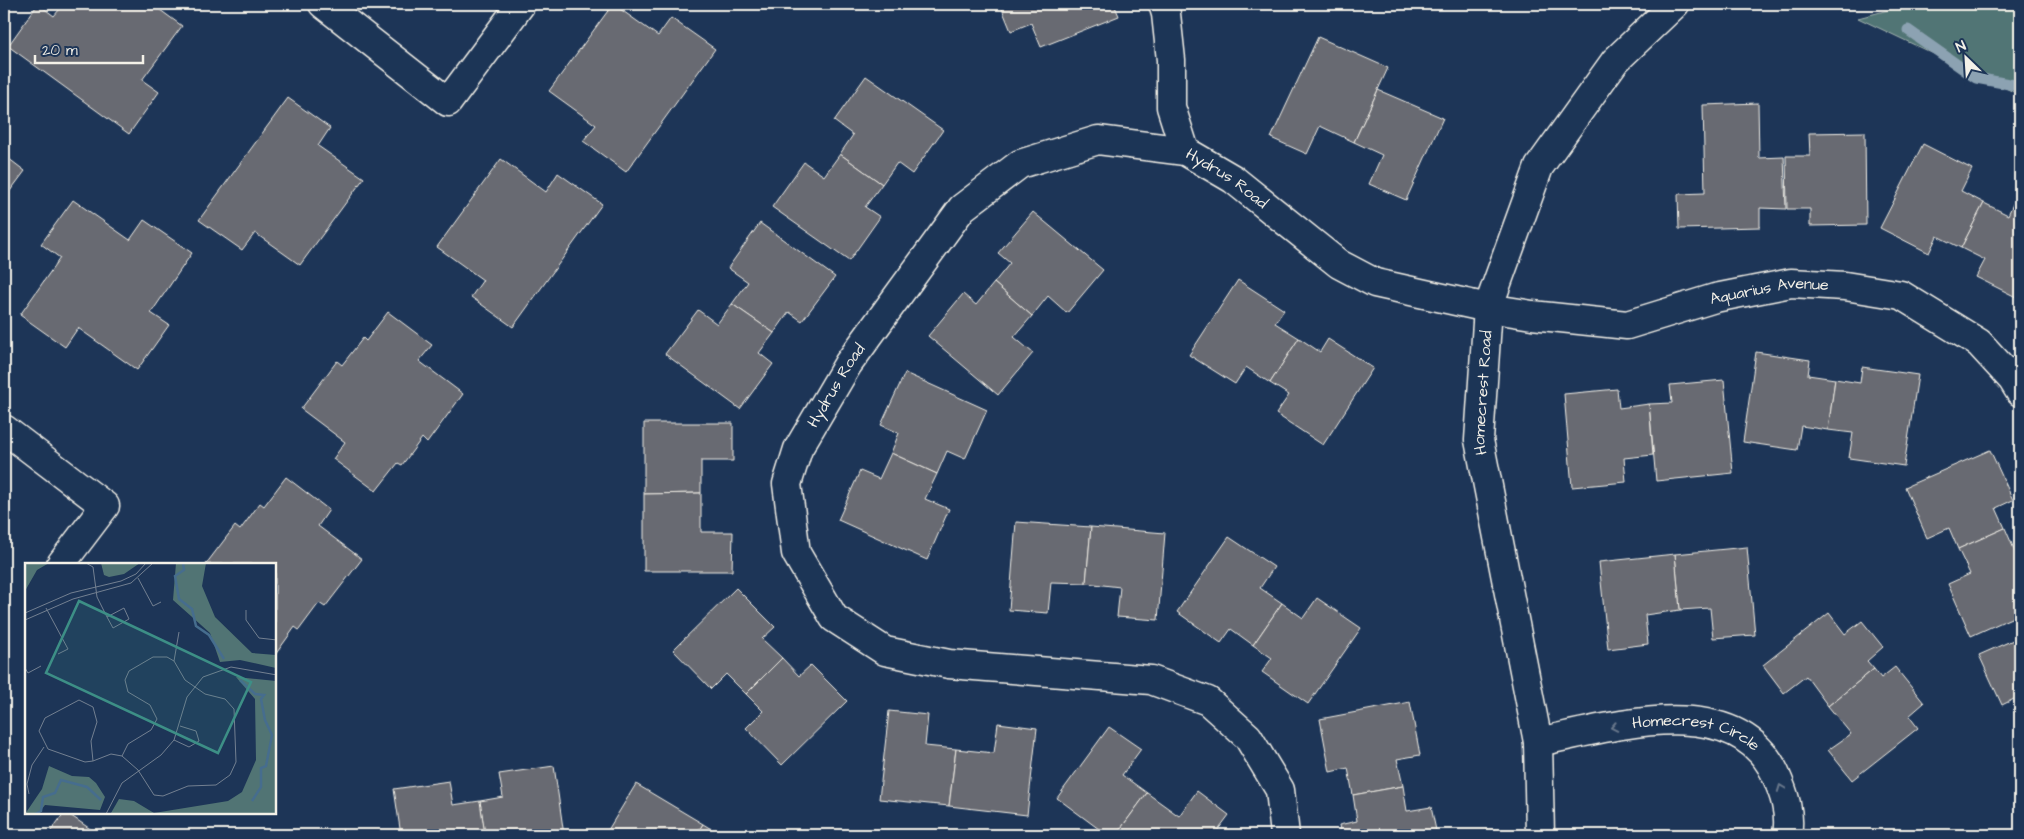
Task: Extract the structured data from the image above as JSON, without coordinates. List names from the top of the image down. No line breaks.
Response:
{"streets":{"street":["Hydrus Road","Aquarius Avenue","Homecrest Road","Homecrest Circle"]},"crossings":[["Hydrus Road","Aquarius Avenue"],["Hydrus Road","Homecrest Road"],["Aquarius Avenue","Homecrest Road"],["Homecrest Road","Homecrest Circle"]],"one_way":["Homecrest Circle"],"scale_bar":"20 m","north":"top left"}
